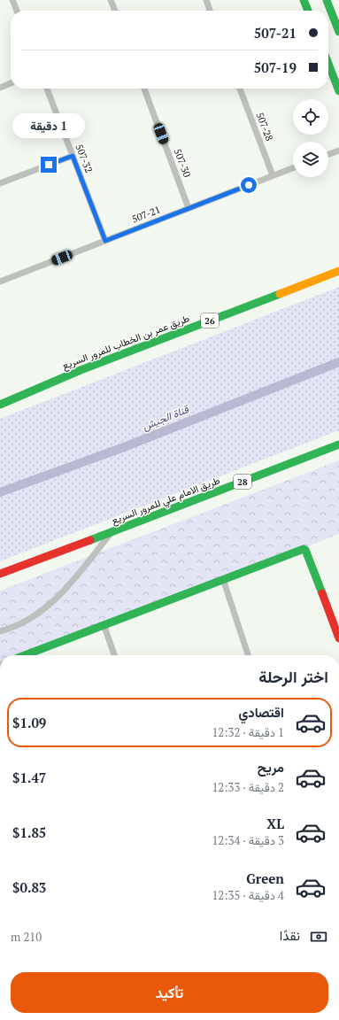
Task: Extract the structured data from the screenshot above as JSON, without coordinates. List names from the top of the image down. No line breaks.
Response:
{"streets":{"main road":["26","طريق عمر بن الخطاب للمرور السريع","28","طريق الامام علي للمرور السريع"],"street":["507-28","507-32","507-30","507-21"]},"crossings":[["507-28","507-21"],["507-32","507-21"],["507-30","507-21"]],"water":["قناة الجيش"],"page":{"banner":["507-21","507-19"],"bubble":"1 دقيقة","heading":"اختر الرحلة","list":[{"name":"اقتصادي","note":"1 دقيقة · 12:32","value":"$1.09"},{"name":"مريح","note":"2 دقيقة · 12:33","value":"$1.47"},{"name":"XL","note":"3 دقيقة · 12:34","value":"$1.85"},{"name":"Green","note":"4 دقيقة · 12:35","value":"$0.83"}],"pay":["نقدًا","210 m"],"buttons":"تأكيد"}}
